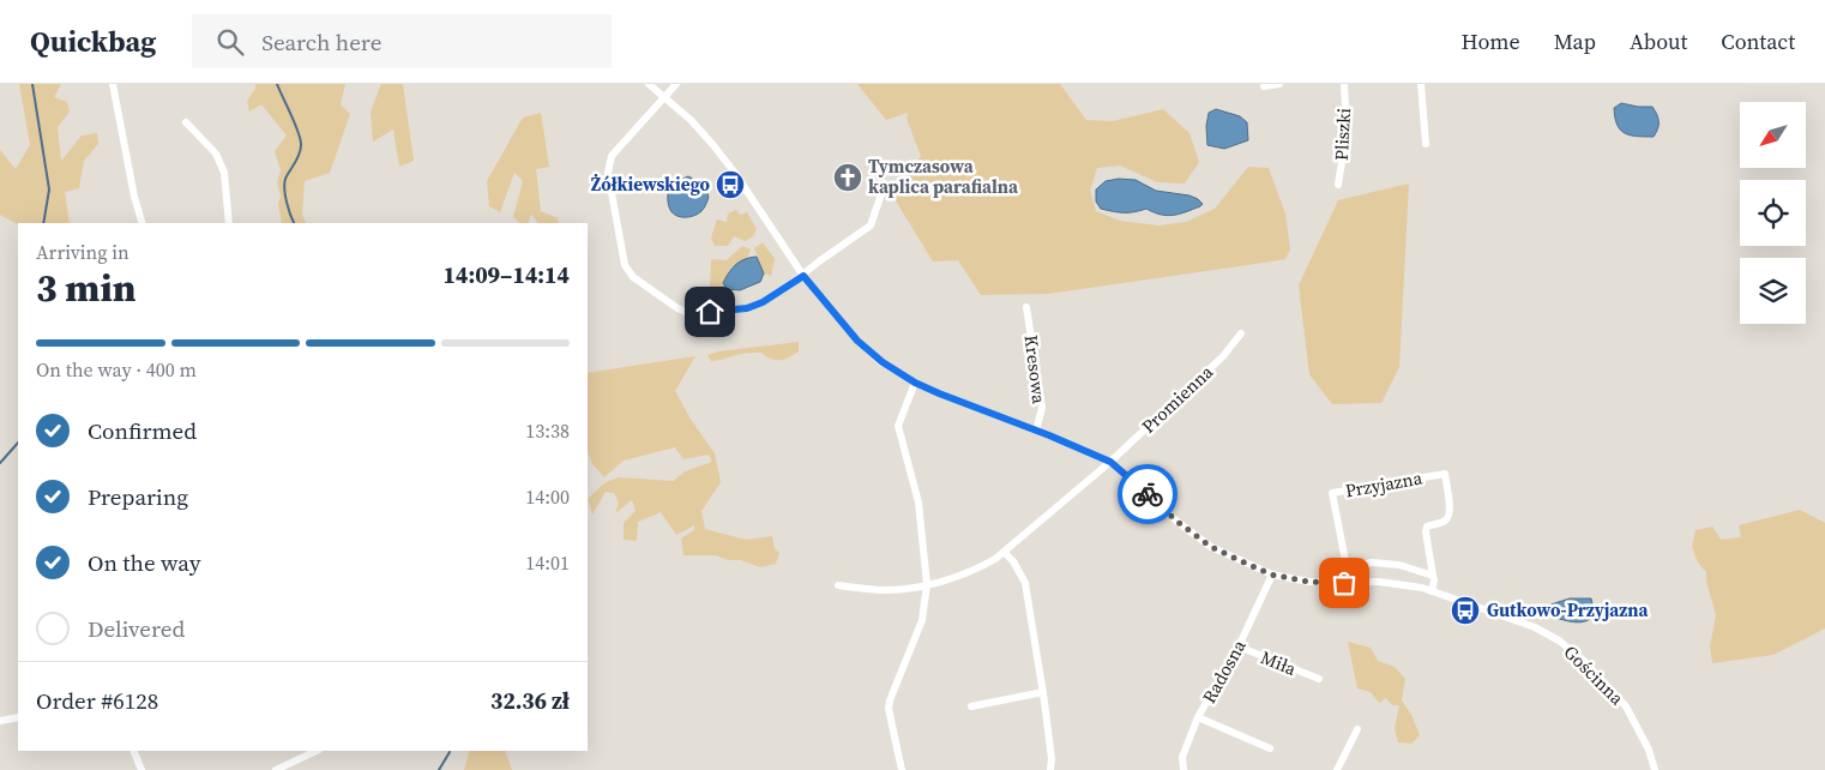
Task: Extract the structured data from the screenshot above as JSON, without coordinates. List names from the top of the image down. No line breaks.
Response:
{"streets":{"street":["Pliszki","Kresowa","Promienna","Przyjazna","Miła","Radosna","Gościnna"]},"crossings":[["Kresowa","Promienna"],["Kresowa","Gościnna"],["Promienna","Gościnna"],["Przyjazna","Gościnna"],["Miła","Radosna"],["Radosna","Gościnna"]],"places":{"church":["Tymczasowa kaplica parafialna"],"bus stop":["Żółkiewskiego","Gutkowo-Przyjazna"]},"north":"bottom left","page":{"header":"Quickbag","search":"Search here","nav":["Home","Map","About","Contact"],"heading":["3 min","Arriving in","14:09–14:14"],"panel":["Order #6128","32.36 zł"],"bar":"On the way · 400 m","list":[["Confirmed","13:38"],["Preparing","14:00"],["On the way","14:01"],"Delivered"]}}
